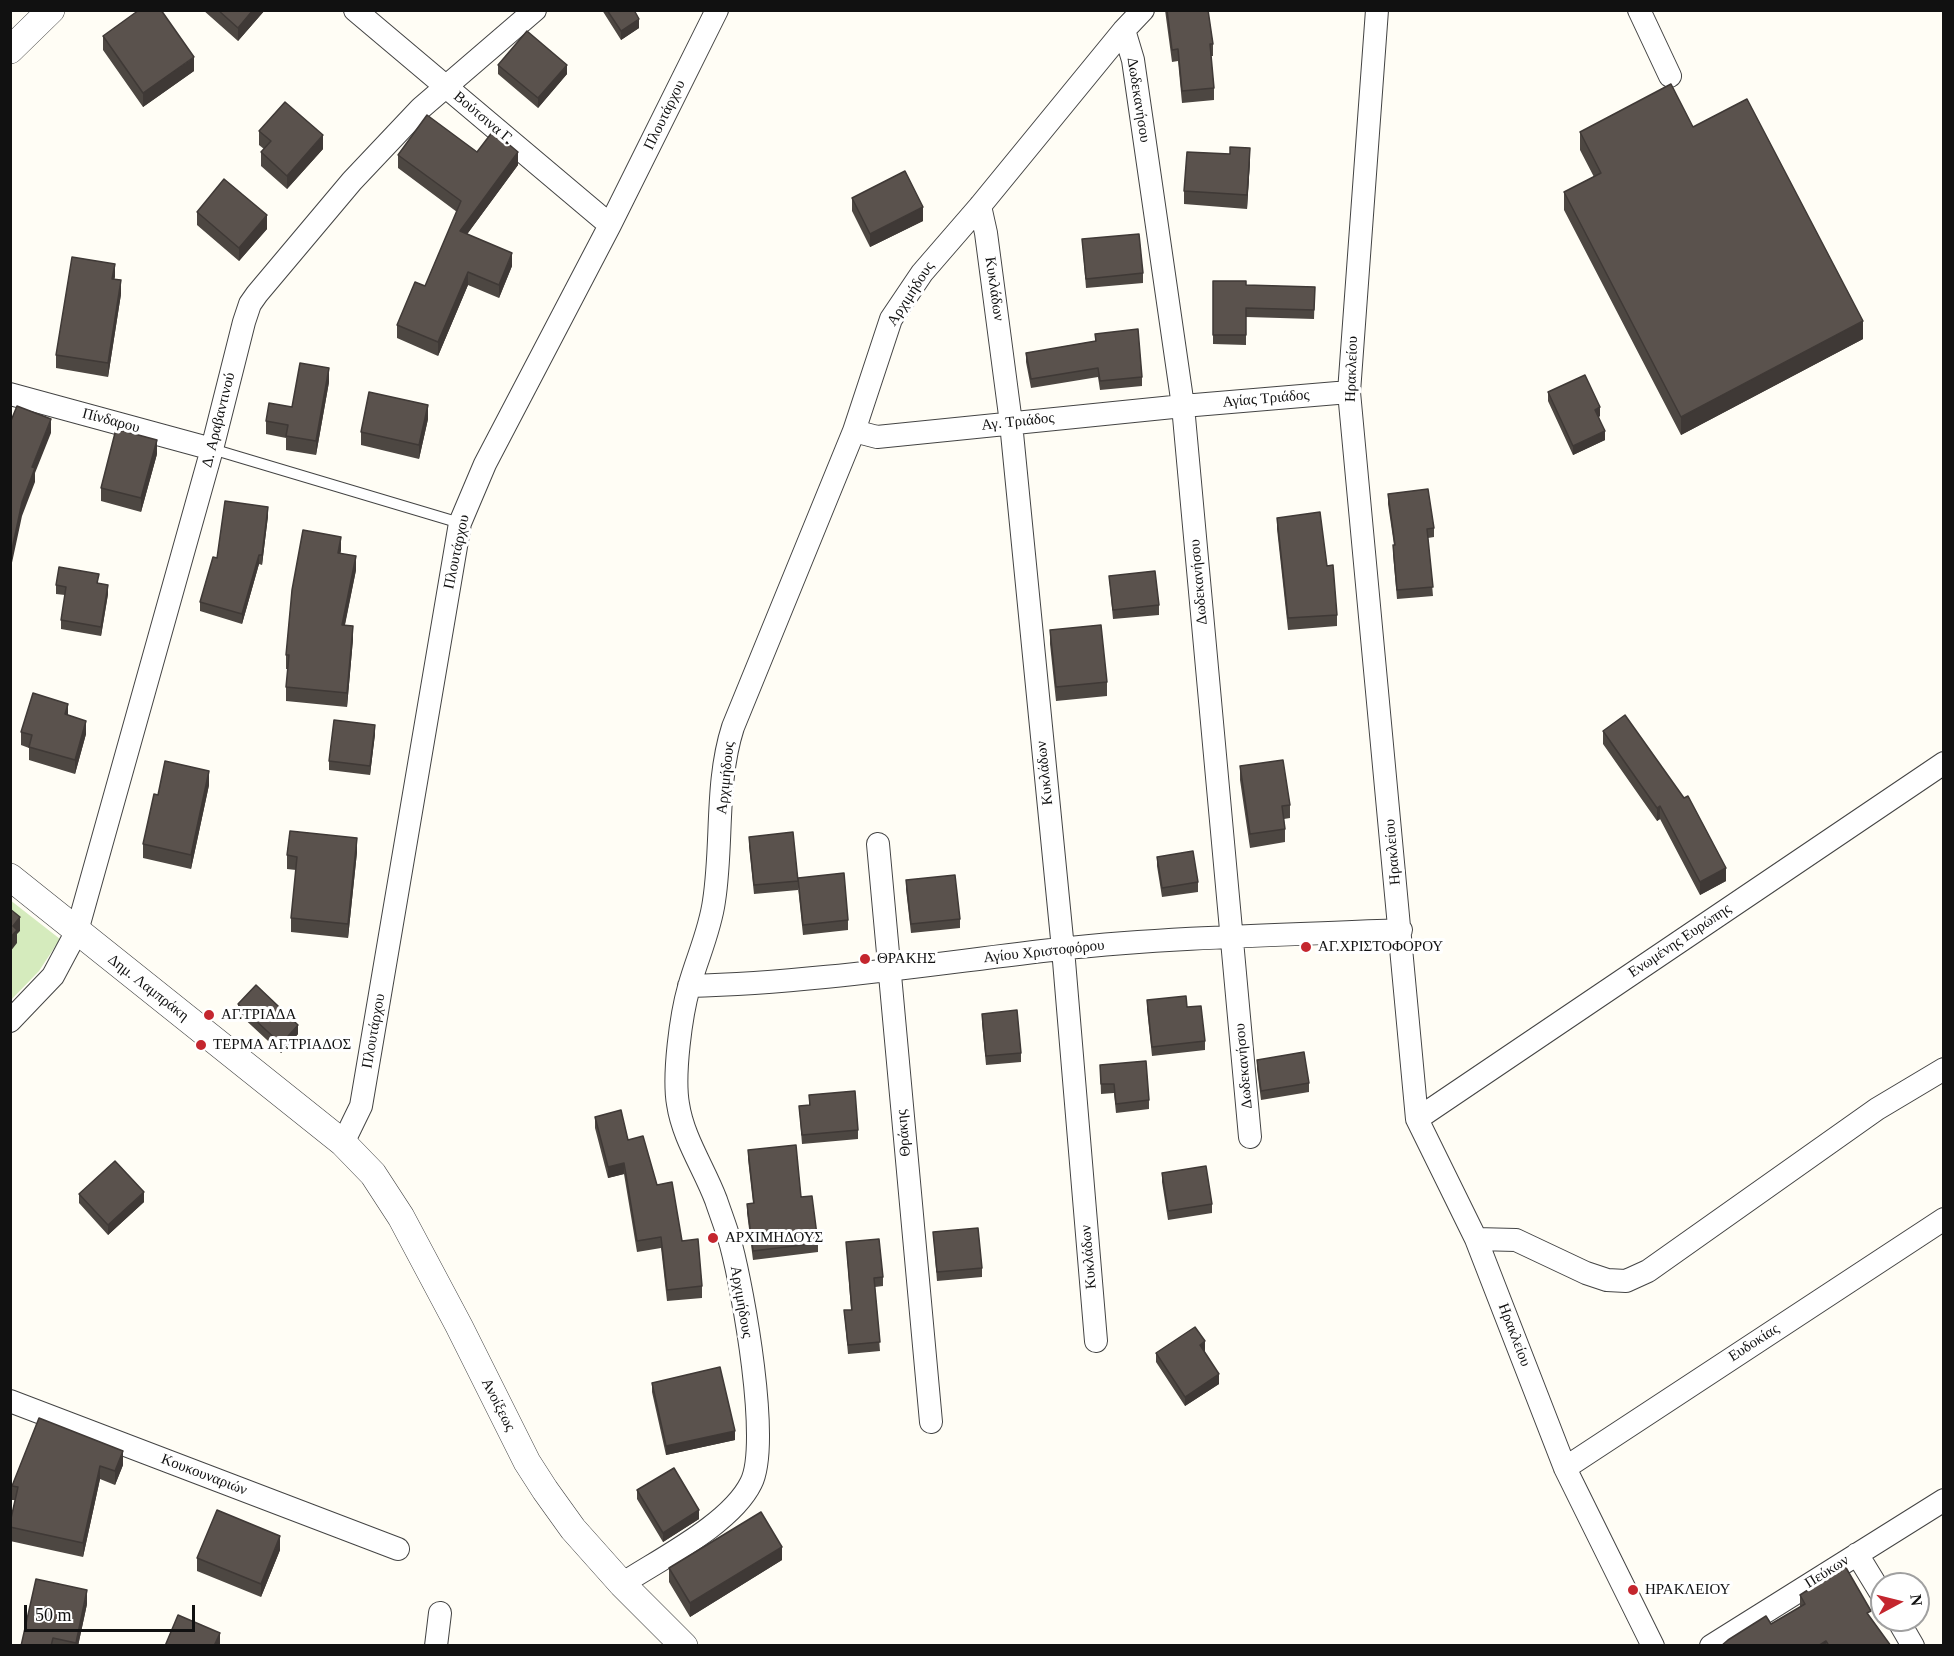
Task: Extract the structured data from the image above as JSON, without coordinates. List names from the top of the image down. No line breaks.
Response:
{"streets":{"street":["Δωδεκανήσου","Πλουτάρχου","Βούτσινα Γ.","Κυκλάδων","Αρχιμήδους","Ηρακλείου","Αγίας Τριάδος","Δ. Αραβαντινού","Πίνδαρου","Αγ. Τριάδος","Ενωμένης Ευρώπης","Αγίου Χριστοφόρου","Δημ. Λαμπράκη","Θράκης","Ευδοκίας","Ανοίξεως","Κουκουναριών","Πεύκων"]},"crossings":[["Δωδεκανήσου","Αρχιμήδους"],["Δωδεκανήσου","Αγίας Τριάδος"],["Δωδεκανήσου","Αγ. Τριάδος"],["Δωδεκανήσου","Αγίου Χριστοφόρου"],["Πλουτάρχου","Βούτσινα Γ."],["Πλουτάρχου","Δημ. Λαμπράκη"],["Πλουτάρχου","Ανοίξεως"],["Βούτσινα Γ.","Δ. Αραβαντινού"],["Κυκλάδων","Αρχιμήδους"],["Κυκλάδων","Αγ. Τριάδος"],["Κυκλάδων","Αγίου Χριστοφόρου"],["Αρχιμήδους","Αγ. Τριάδος"],["Αρχιμήδους","Αγίου Χριστοφόρου"],["Αρχιμήδους","Ανοίξεως"],["Ηρακλείου","Αγίας Τριάδος"],["Ηρακλείου","Ενωμένης Ευρώπης"],["Ηρακλείου","Αγίου Χριστοφόρου"],["Ηρακλείου","Ευδοκίας"],["Αγίας Τριάδος","Αγ. Τριάδος"],["Δ. Αραβαντινού","Πίνδαρου"],["Δ. Αραβαντινού","Δημ. Λαμπράκη"],["Αγίου Χριστοφόρου","Θράκης"],["Δημ. Λαμπράκη","Ανοίξεως"]],"places":["ΑΓ.ΧΡΙΣΤΟΦΟΡΟΥ","ΘΡΑΚΗΣ","ΑΓ.ΤΡΙΑΔΑ","ΤΕΡΜΑ ΑΓ.ΤΡΙΑΔΟΣ","ΑΡΧΙΜΗΔΟΥΣ","ΗΡΑΚΛΕΙΟΥ"],"scale_bar":"50 m","north":"right"}
